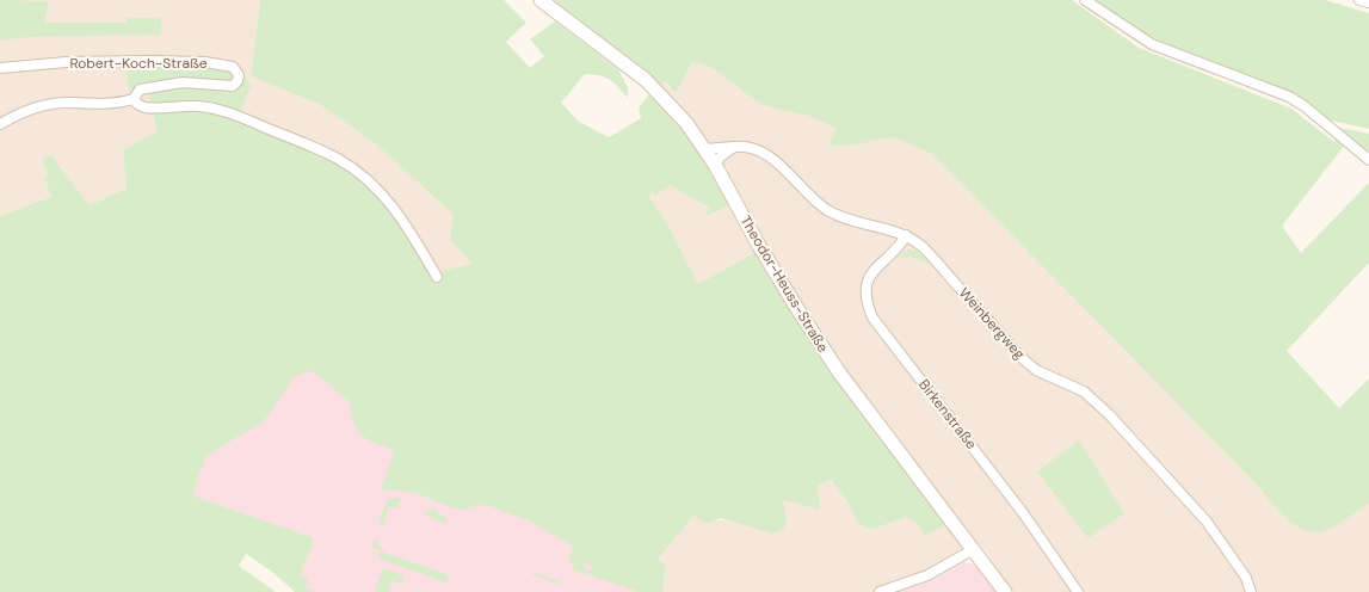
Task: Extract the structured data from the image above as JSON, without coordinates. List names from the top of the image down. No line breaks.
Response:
{"streets":{"street":["Robert-Koch-Straße","Theodor-Heuss-Straße","Weinbergweg","Birkenstraße"]},"crossings":[["Theodor-Heuss-Straße","Weinbergweg"],["Weinbergweg","Birkenstraße"]]}
